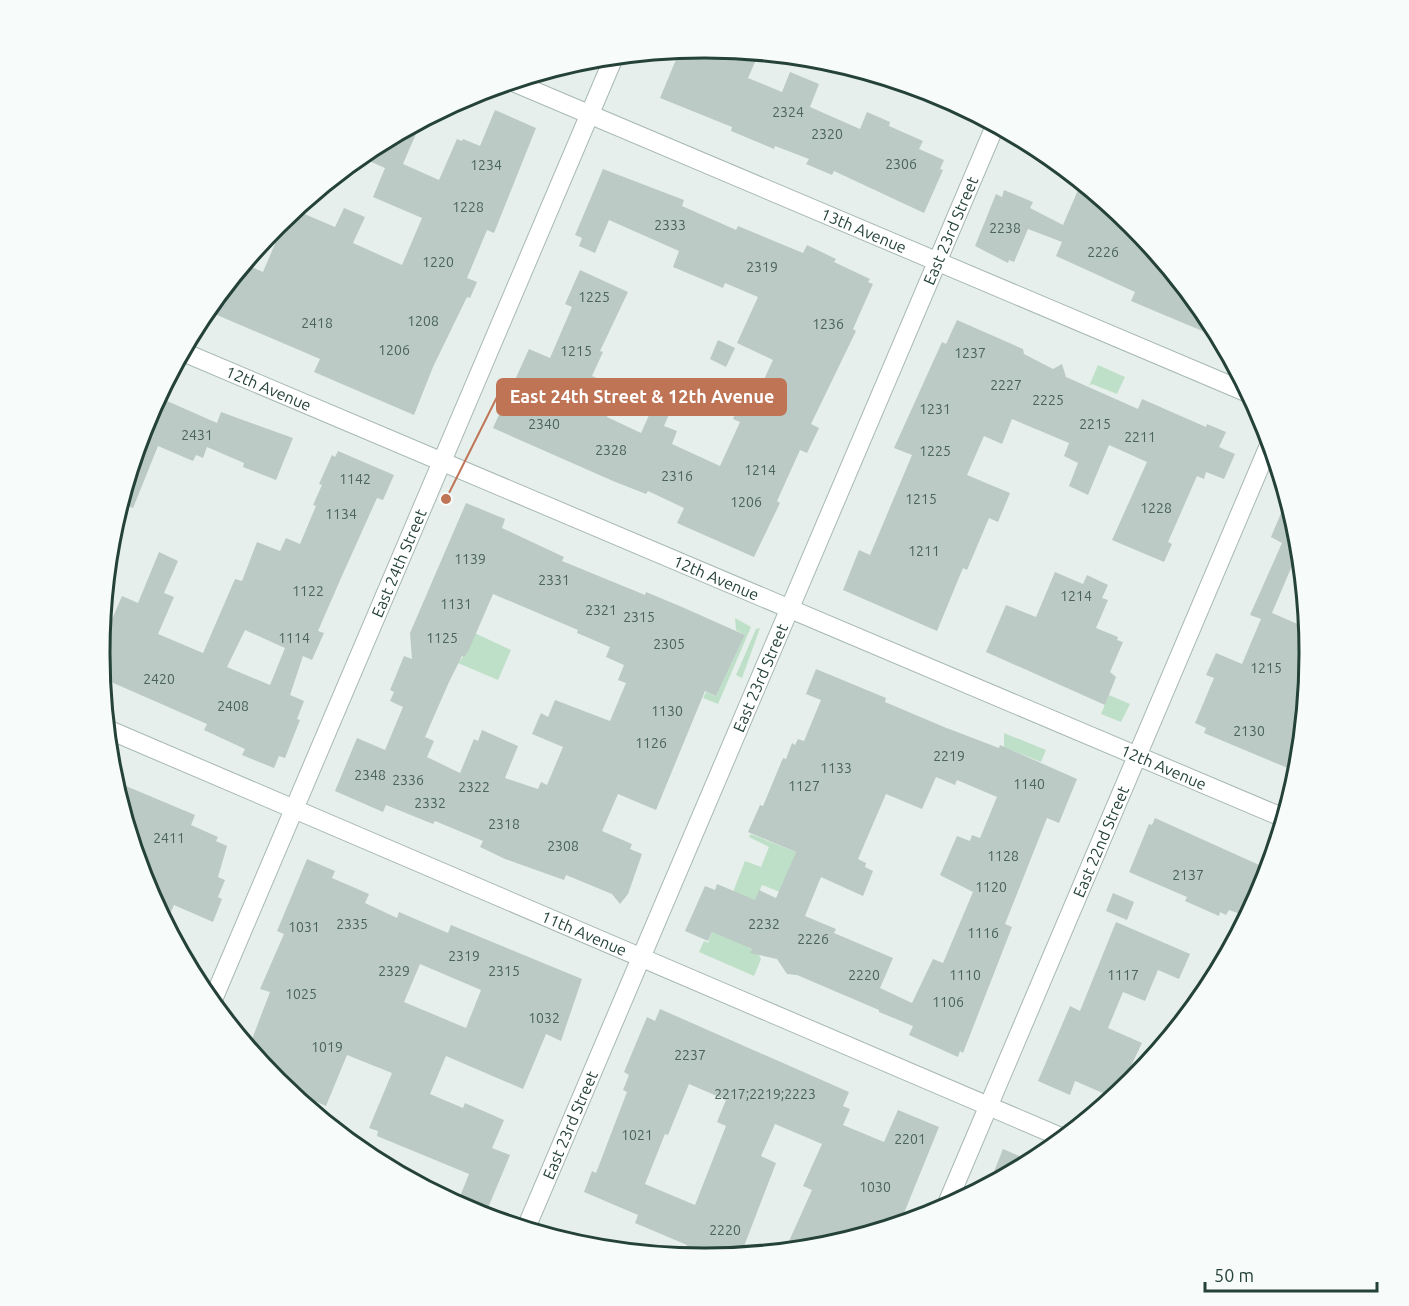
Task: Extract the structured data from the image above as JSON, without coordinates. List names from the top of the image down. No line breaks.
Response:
{"streets":{"street":["East 23rd Street","13th Avenue","12th Avenue","East 24th Street","East 22nd Street","11th Avenue"]},"crossings":[["East 23rd Street","13th Avenue"],["East 23rd Street","12th Avenue"],["East 23rd Street","11th Avenue"],["13th Avenue","East 24th Street"],["12th Avenue","East 24th Street"],["12th Avenue","East 22nd Street"],["East 24th Street","11th Avenue"],["East 22nd Street","11th Avenue"]],"places":["East 24th Street & 12th Avenue"],"house_numbers":["2324","2320","2306","1234","1228","2333","2238","2226","1220","2319","1225","1208","2418","1236","1206","1215","1237","2227","2225","1231","2340","2215","2431","2211","2328","1225","1214","2316","1142","1215","1206","1228","1134","1211","1139","2331","1122","1214","1131","2321","2315","1114","1125","2305","1215","2420","2408","1130","2130","1126","2219","1133","2348","2336","1140","1127","2322","2332","2318","2411","2308","1128","2137","1120","2335","2232","1031","1116","2226","2319","2329","2315","2220","1110","1117","1025","1106","1032","1019","2237","2217;2219;2223","1021","2201","1030","2220"],"scale_bar":"50 m"}
